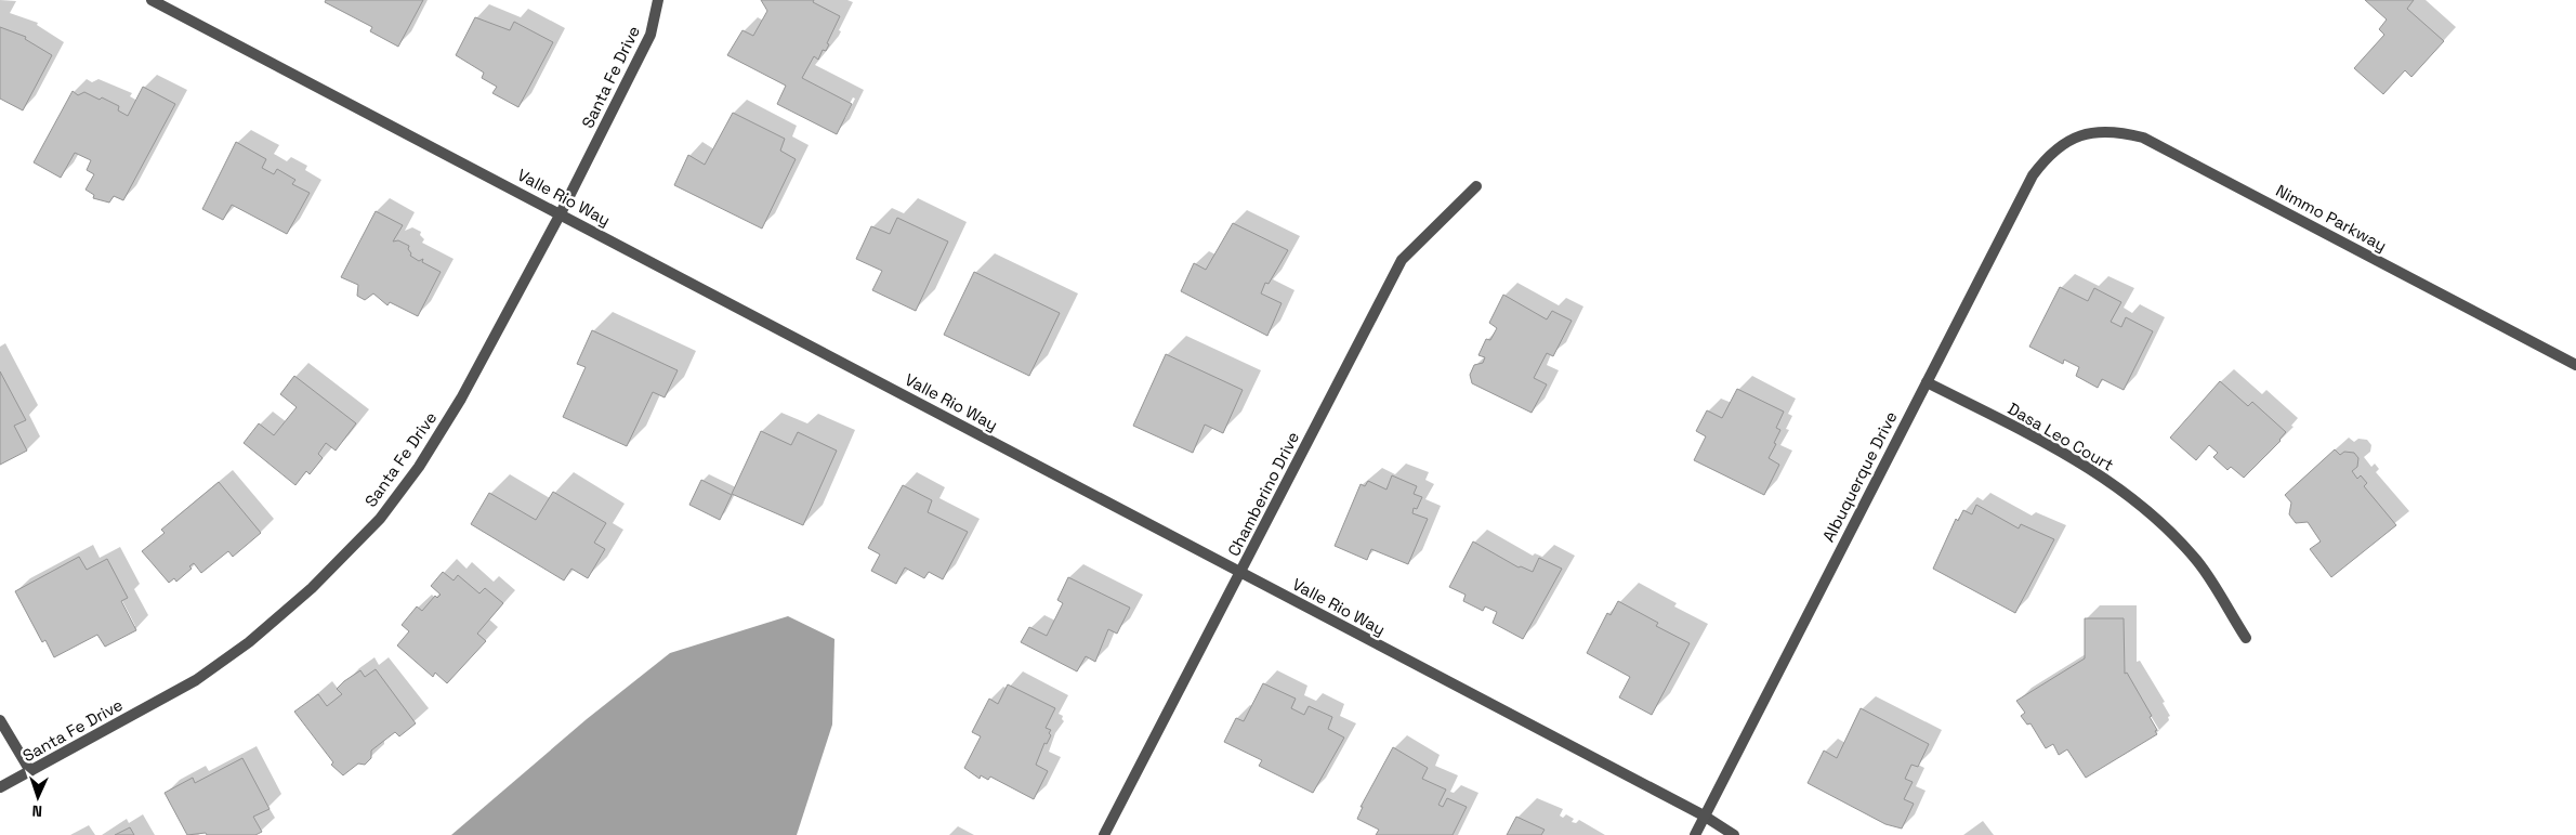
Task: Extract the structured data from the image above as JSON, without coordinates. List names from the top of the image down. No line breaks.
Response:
{"streets":{"street":["Santa Fe Drive","Valle Rio Way","Nimmo Parkway","Dasa Leo Court","Albuquerque Drive","Chamberino Drive"]},"crossings":[["Santa Fe Drive","Valle Rio Way"],["Valle Rio Way","Albuquerque Drive"],["Valle Rio Way","Chamberino Drive"],["Nimmo Parkway","Albuquerque Drive"],["Dasa Leo Court","Albuquerque Drive"]],"north":"bottom"}
